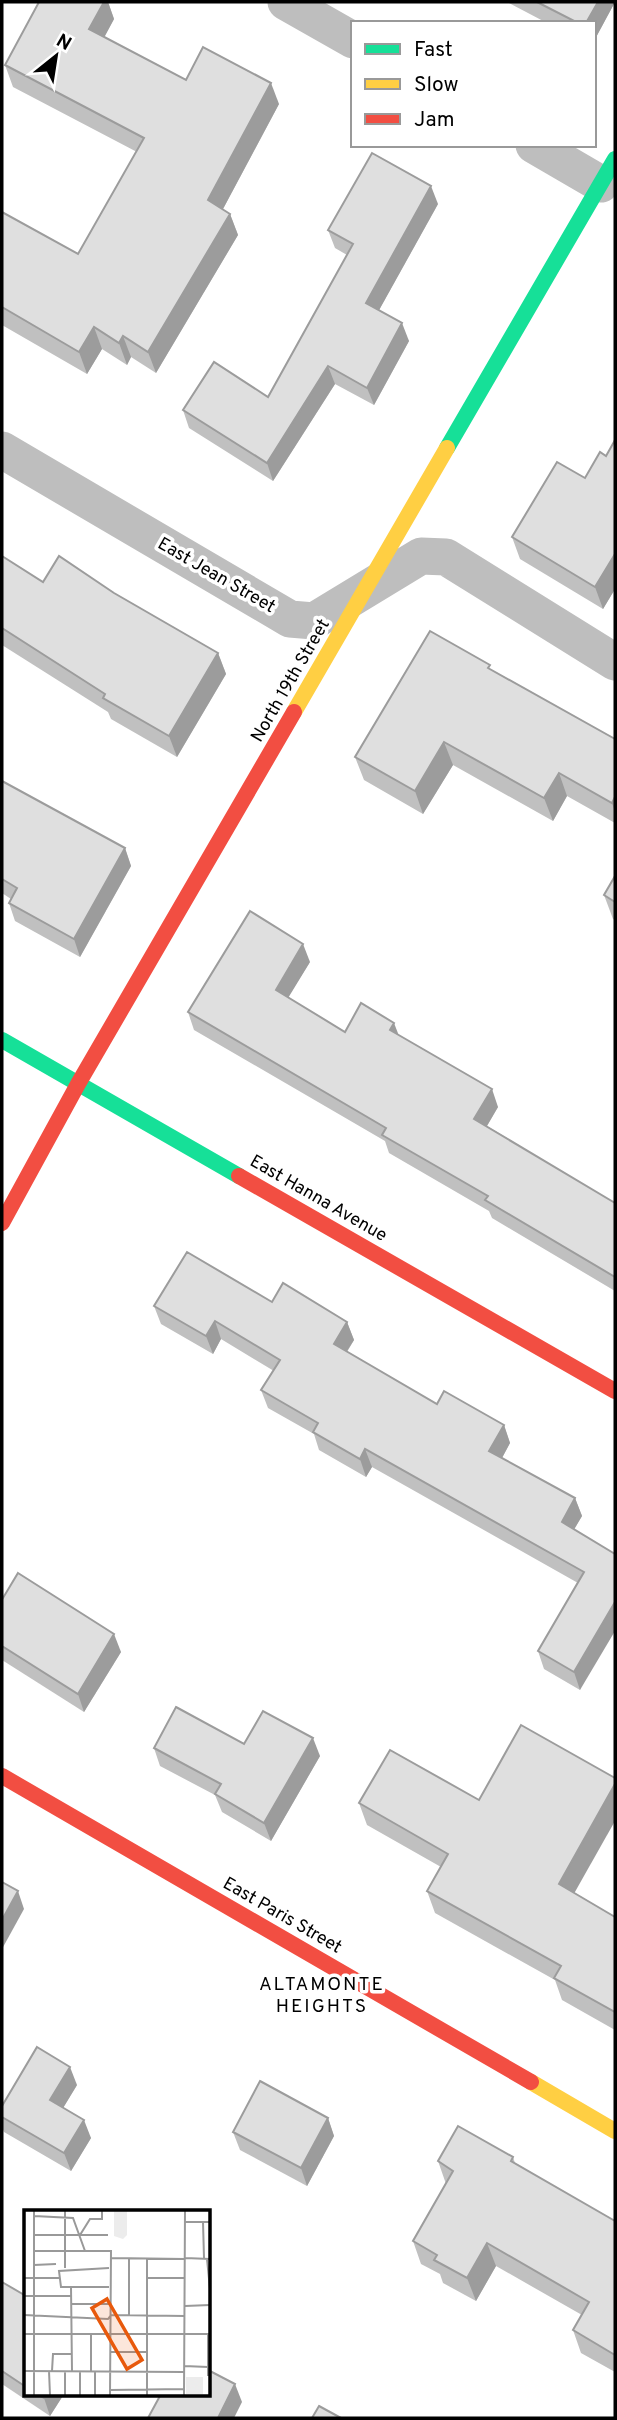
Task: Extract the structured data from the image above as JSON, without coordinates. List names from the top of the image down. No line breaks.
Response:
{"streets":{"street":["East Jean Street","North 19th Street","East Hanna Avenue","East Paris Street"]},"crossings":[["East Jean Street","North 19th Street"],["North 19th Street","East Hanna Avenue"]],"districts":["ALTAMONTE HEIGHTS"],"legend":["Fast","Slow","Jam"],"north":"top right"}
